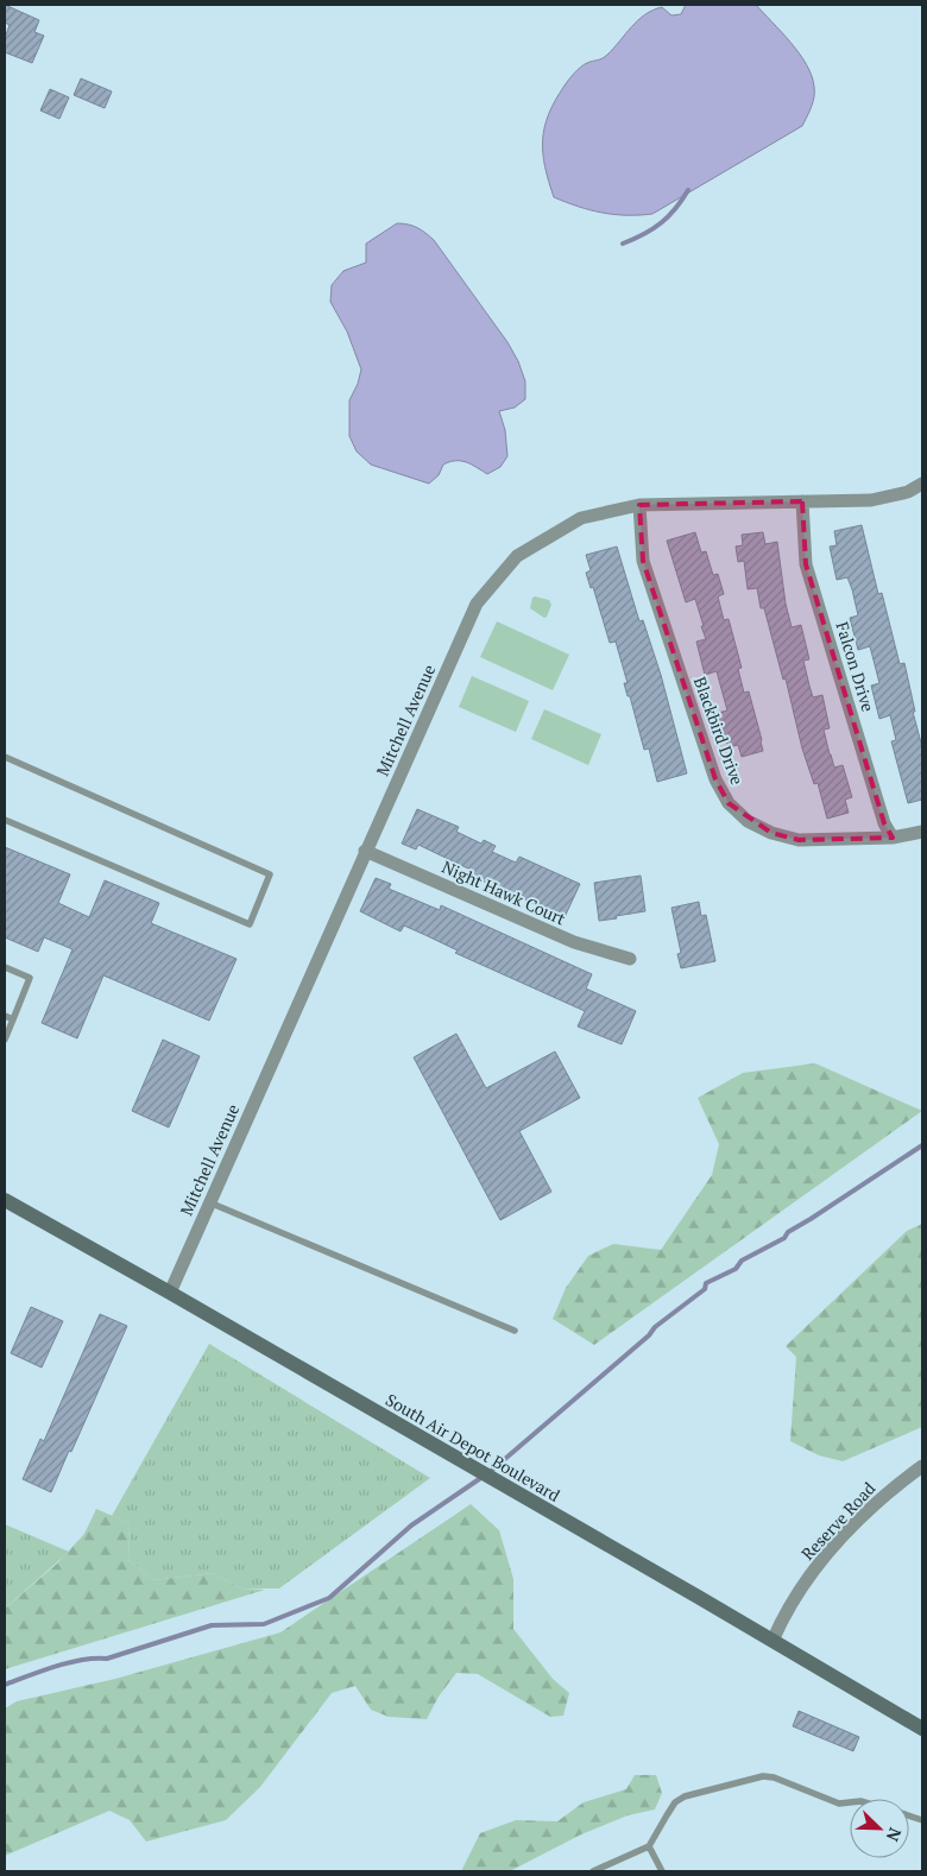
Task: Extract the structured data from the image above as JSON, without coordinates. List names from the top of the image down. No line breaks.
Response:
{"streets":{"street":["Falcon Drive","Mitchell Avenue","Blackbird Drive","Night Hawk Court","South Air Depot Boulevard","Reserve Road"]},"crossings":[["Falcon Drive","Mitchell Avenue"],["Falcon Drive","Blackbird Drive"],["Mitchell Avenue","Blackbird Drive"],["Mitchell Avenue","Night Hawk Court"],["Mitchell Avenue","South Air Depot Boulevard"],["South Air Depot Boulevard","Reserve Road"]],"north":"bottom right"}
